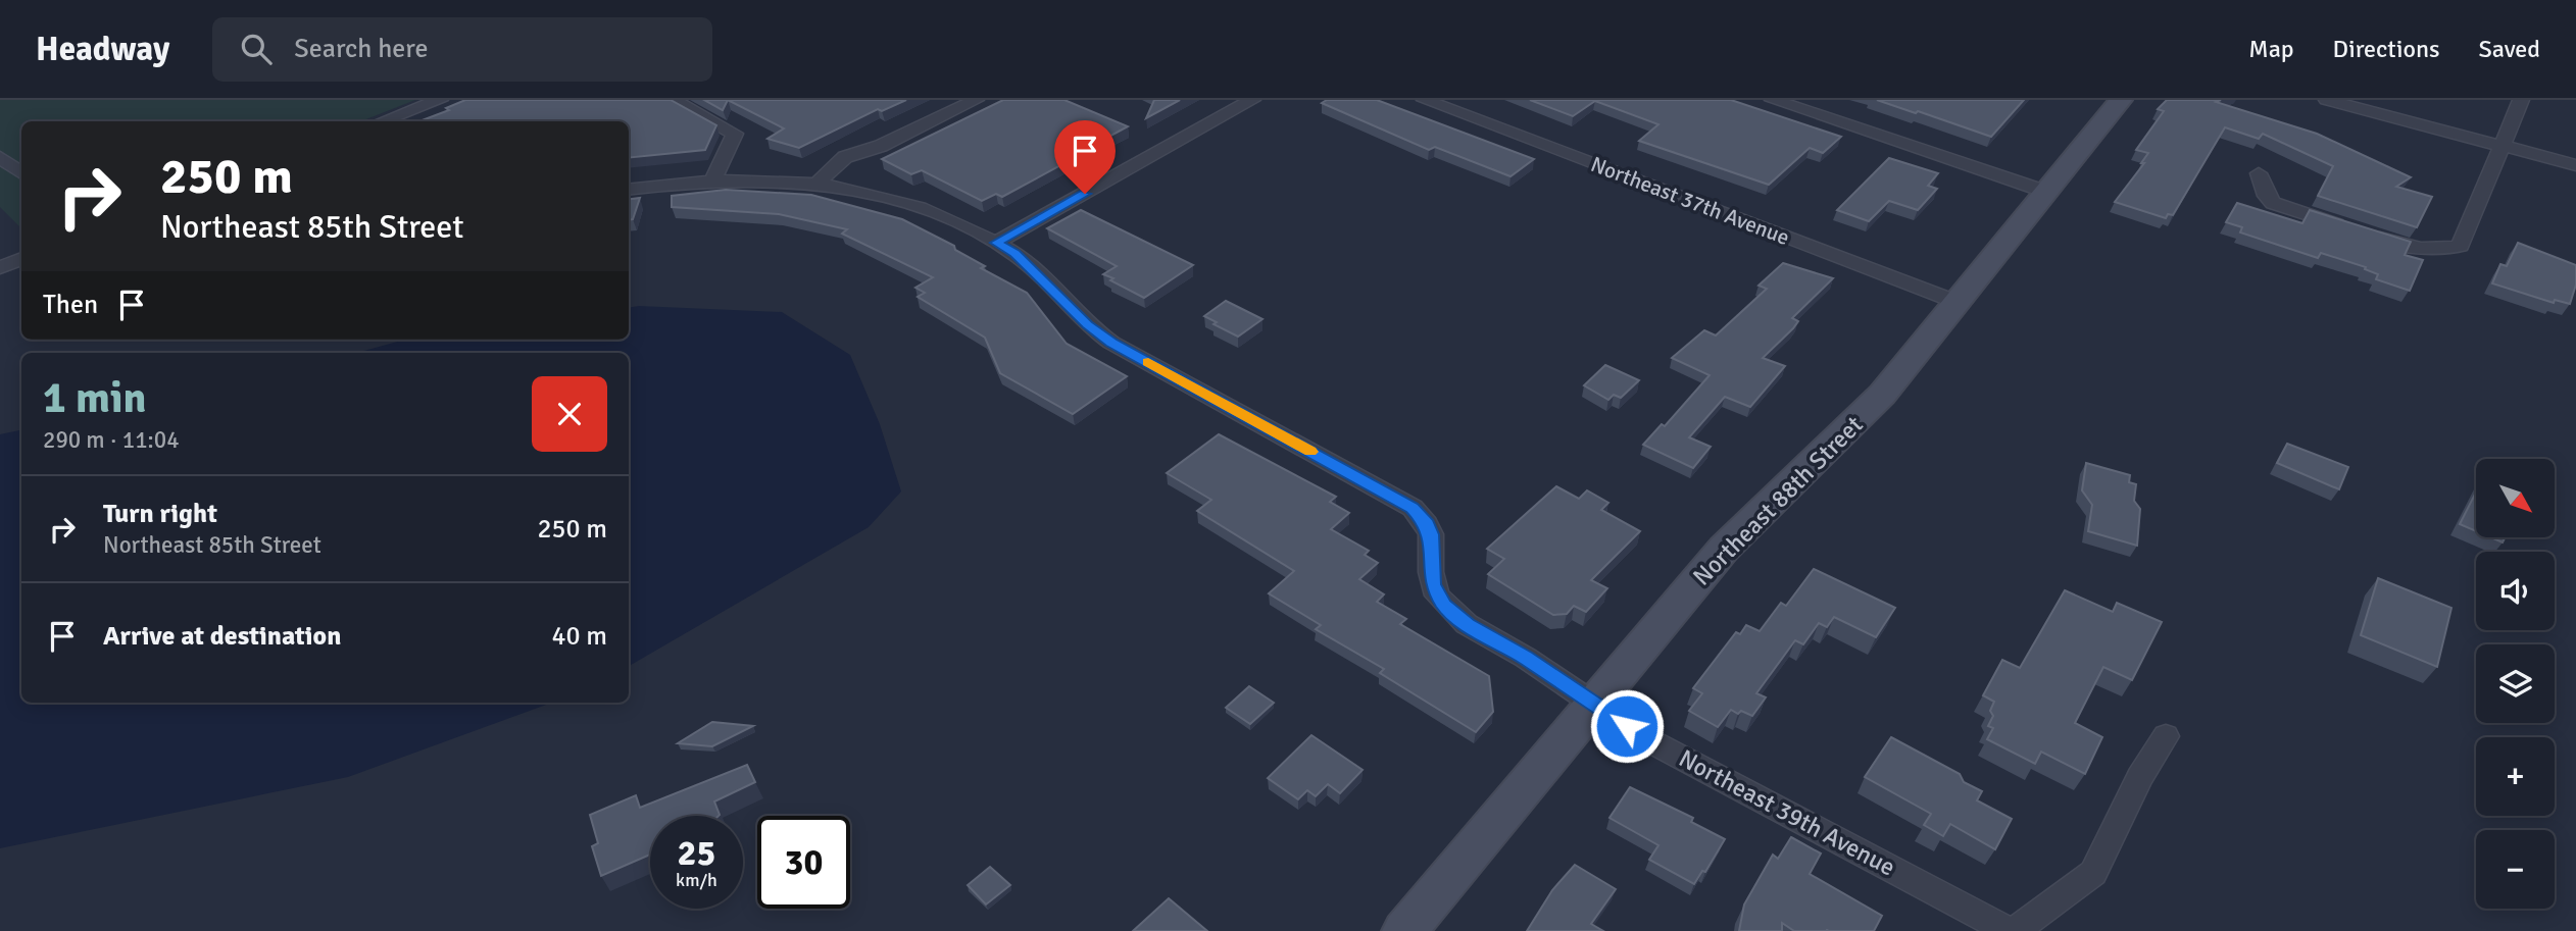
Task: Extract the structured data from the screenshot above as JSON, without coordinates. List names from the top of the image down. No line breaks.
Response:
{"streets":{"street":["Northeast 37th Avenue","Northeast 88th Street","Northeast 39th Avenue"]},"crossings":[["Northeast 37th Avenue","Northeast 88th Street"],["Northeast 88th Street","Northeast 39th Avenue"]],"north":"bottom right","page":{"header":"Headway","search":"Search here","nav":["Map","Directions","Saved"],"turn":["250 m","Northeast 85th Street"],"then":"Then","heading":["1 min","290 m · 11:04"],"map_buttons":["+","−"],"list":[{"name":"Turn right","note":"Northeast 85th Street","value":"250 m"},{"name":"Arrive at destination","value":"40 m"}],"speed":"25 km/h","limit":"30"}}
